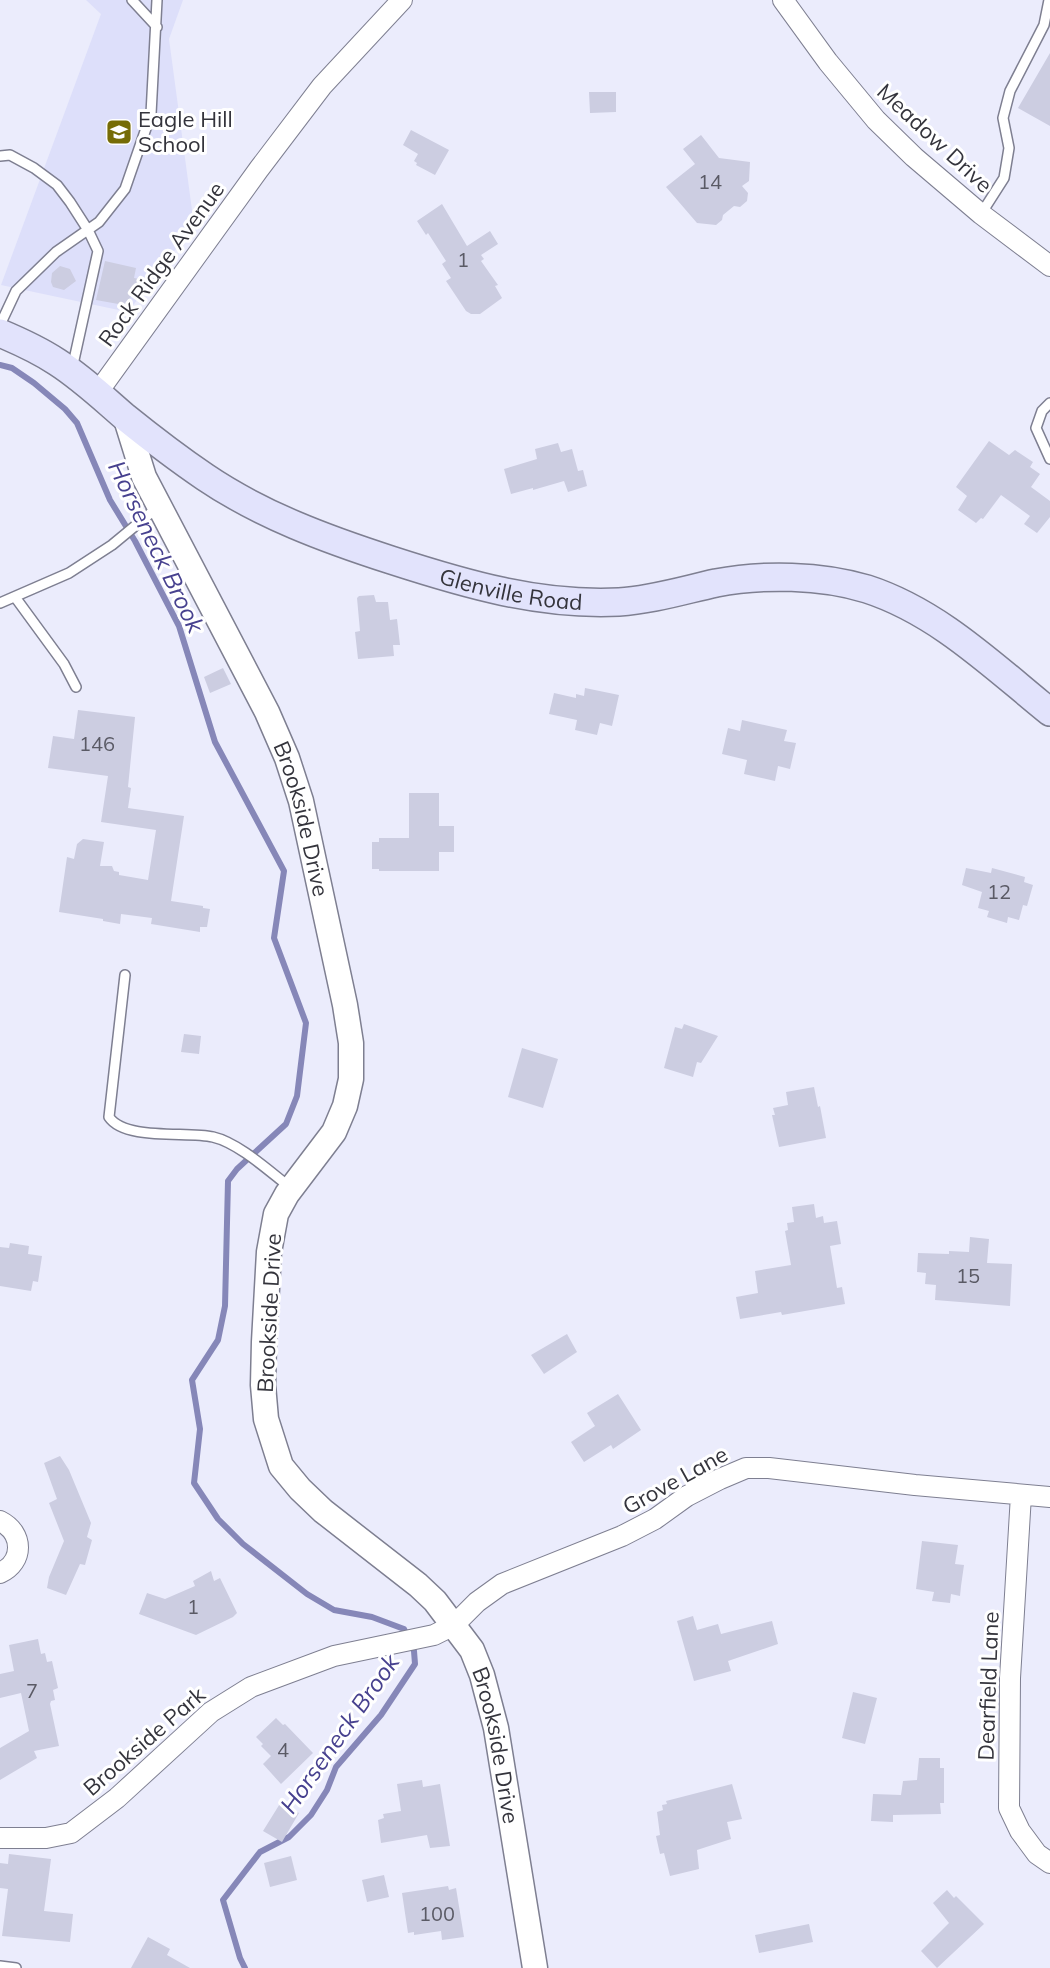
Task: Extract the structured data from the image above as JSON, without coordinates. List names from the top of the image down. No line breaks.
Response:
{"streets":{"main road":["Glenville Road"],"street":["Meadow Drive","Rock Ridge Avenue","Brookside Drive","Grove Lane","Dearfield Lane","Brookside Park"]},"crossings":[["Rock Ridge Avenue","Glenville Road"],["Glenville Road","Brookside Drive"],["Brookside Drive","Grove Lane"],["Brookside Drive","Brookside Park"],["Grove Lane","Dearfield Lane"],["Grove Lane","Brookside Park"]],"water":["Horseneck Brook"],"places":{"school or university":["Eagle Hill School"]},"house_numbers":["14","1","146","12","15","1","7","4","100"]}
